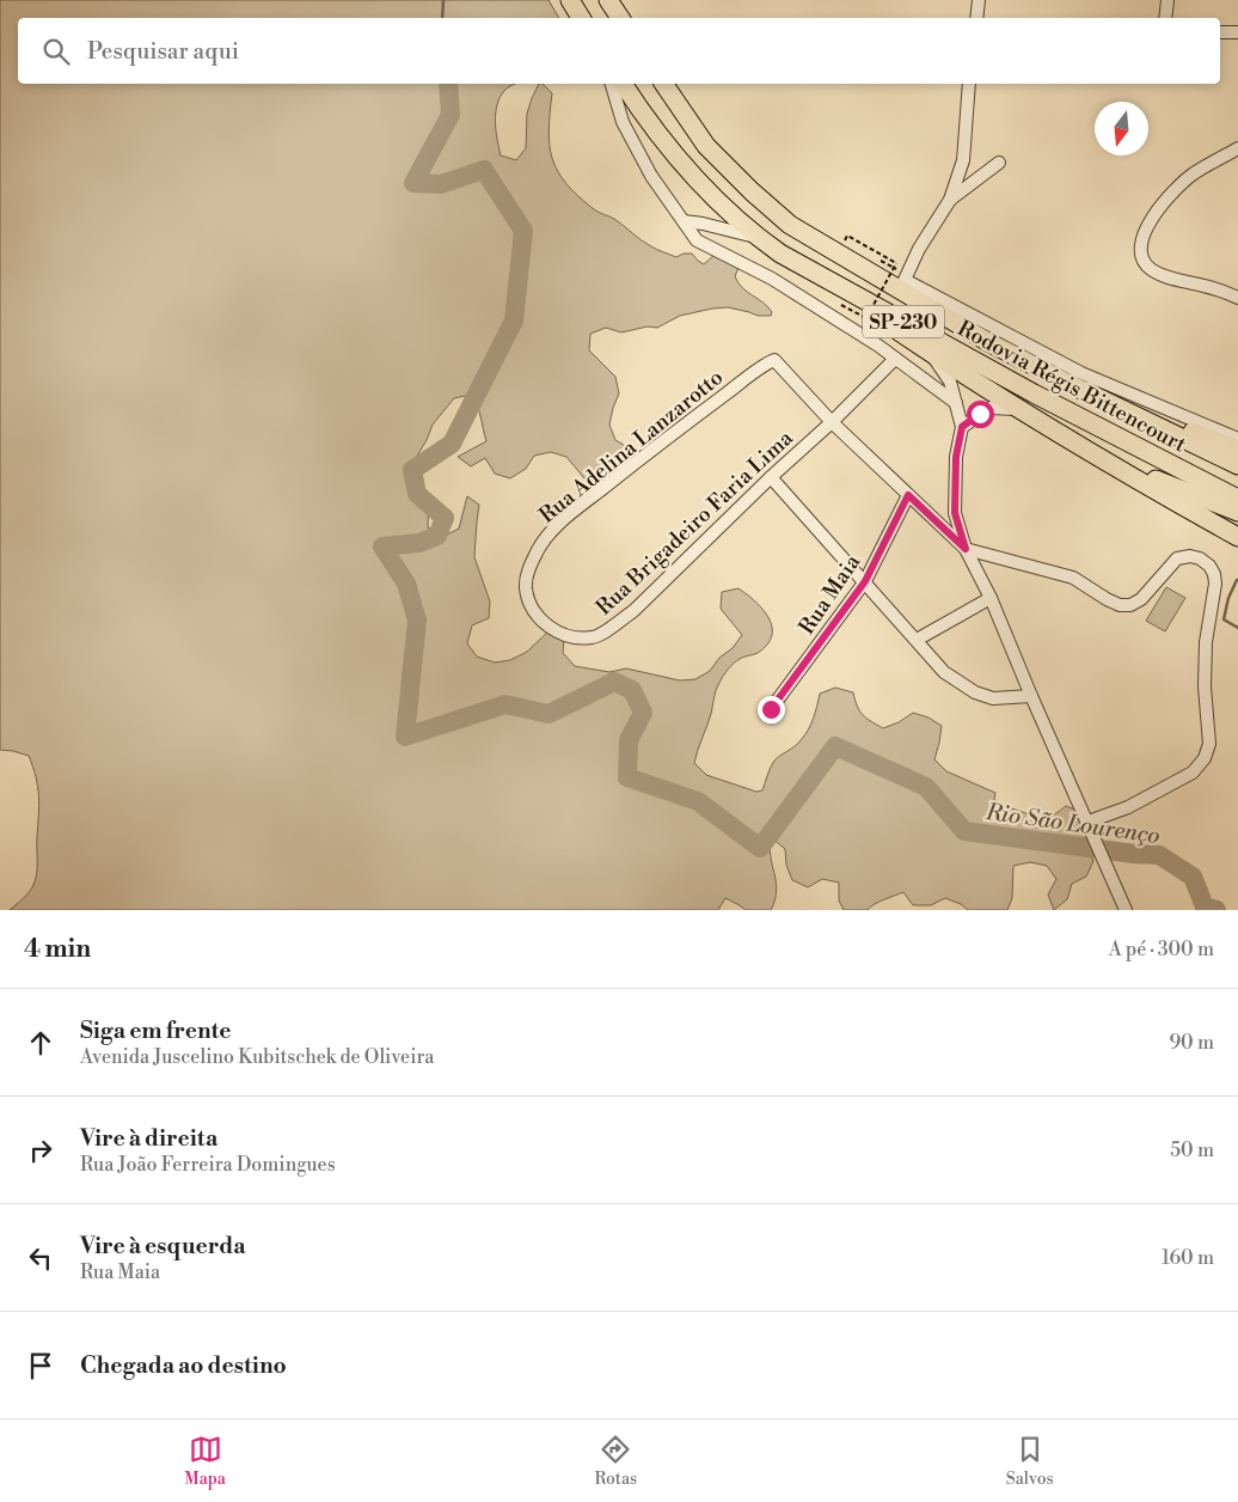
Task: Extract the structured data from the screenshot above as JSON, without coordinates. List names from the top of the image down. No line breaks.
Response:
{"streets":{"highway":["SP-230","Rodovia Régis Bittencourt"],"street":["Rua Adelina Lanzarotto","Rua Brigadeiro Faria Lima","Rua Maia"]},"crossings":[["Rua Adelina Lanzarotto","Rua Brigadeiro Faria Lima"]],"water":["Rio São Lourenço"],"north":"bottom","page":{"search":"Pesquisar aqui","heading":["4 min","A pé · 300 m"],"list":[["Siga em frente","Avenida Juscelino Kubitschek de Oliveira","90 m"],["Vire à direita","Rua João Ferreira Domingues","50 m"],["Vire à esquerda","Rua Maia","160 m"],"Chegada ao destino"],"nav":["Mapa","Rotas","Salvos"]}}
